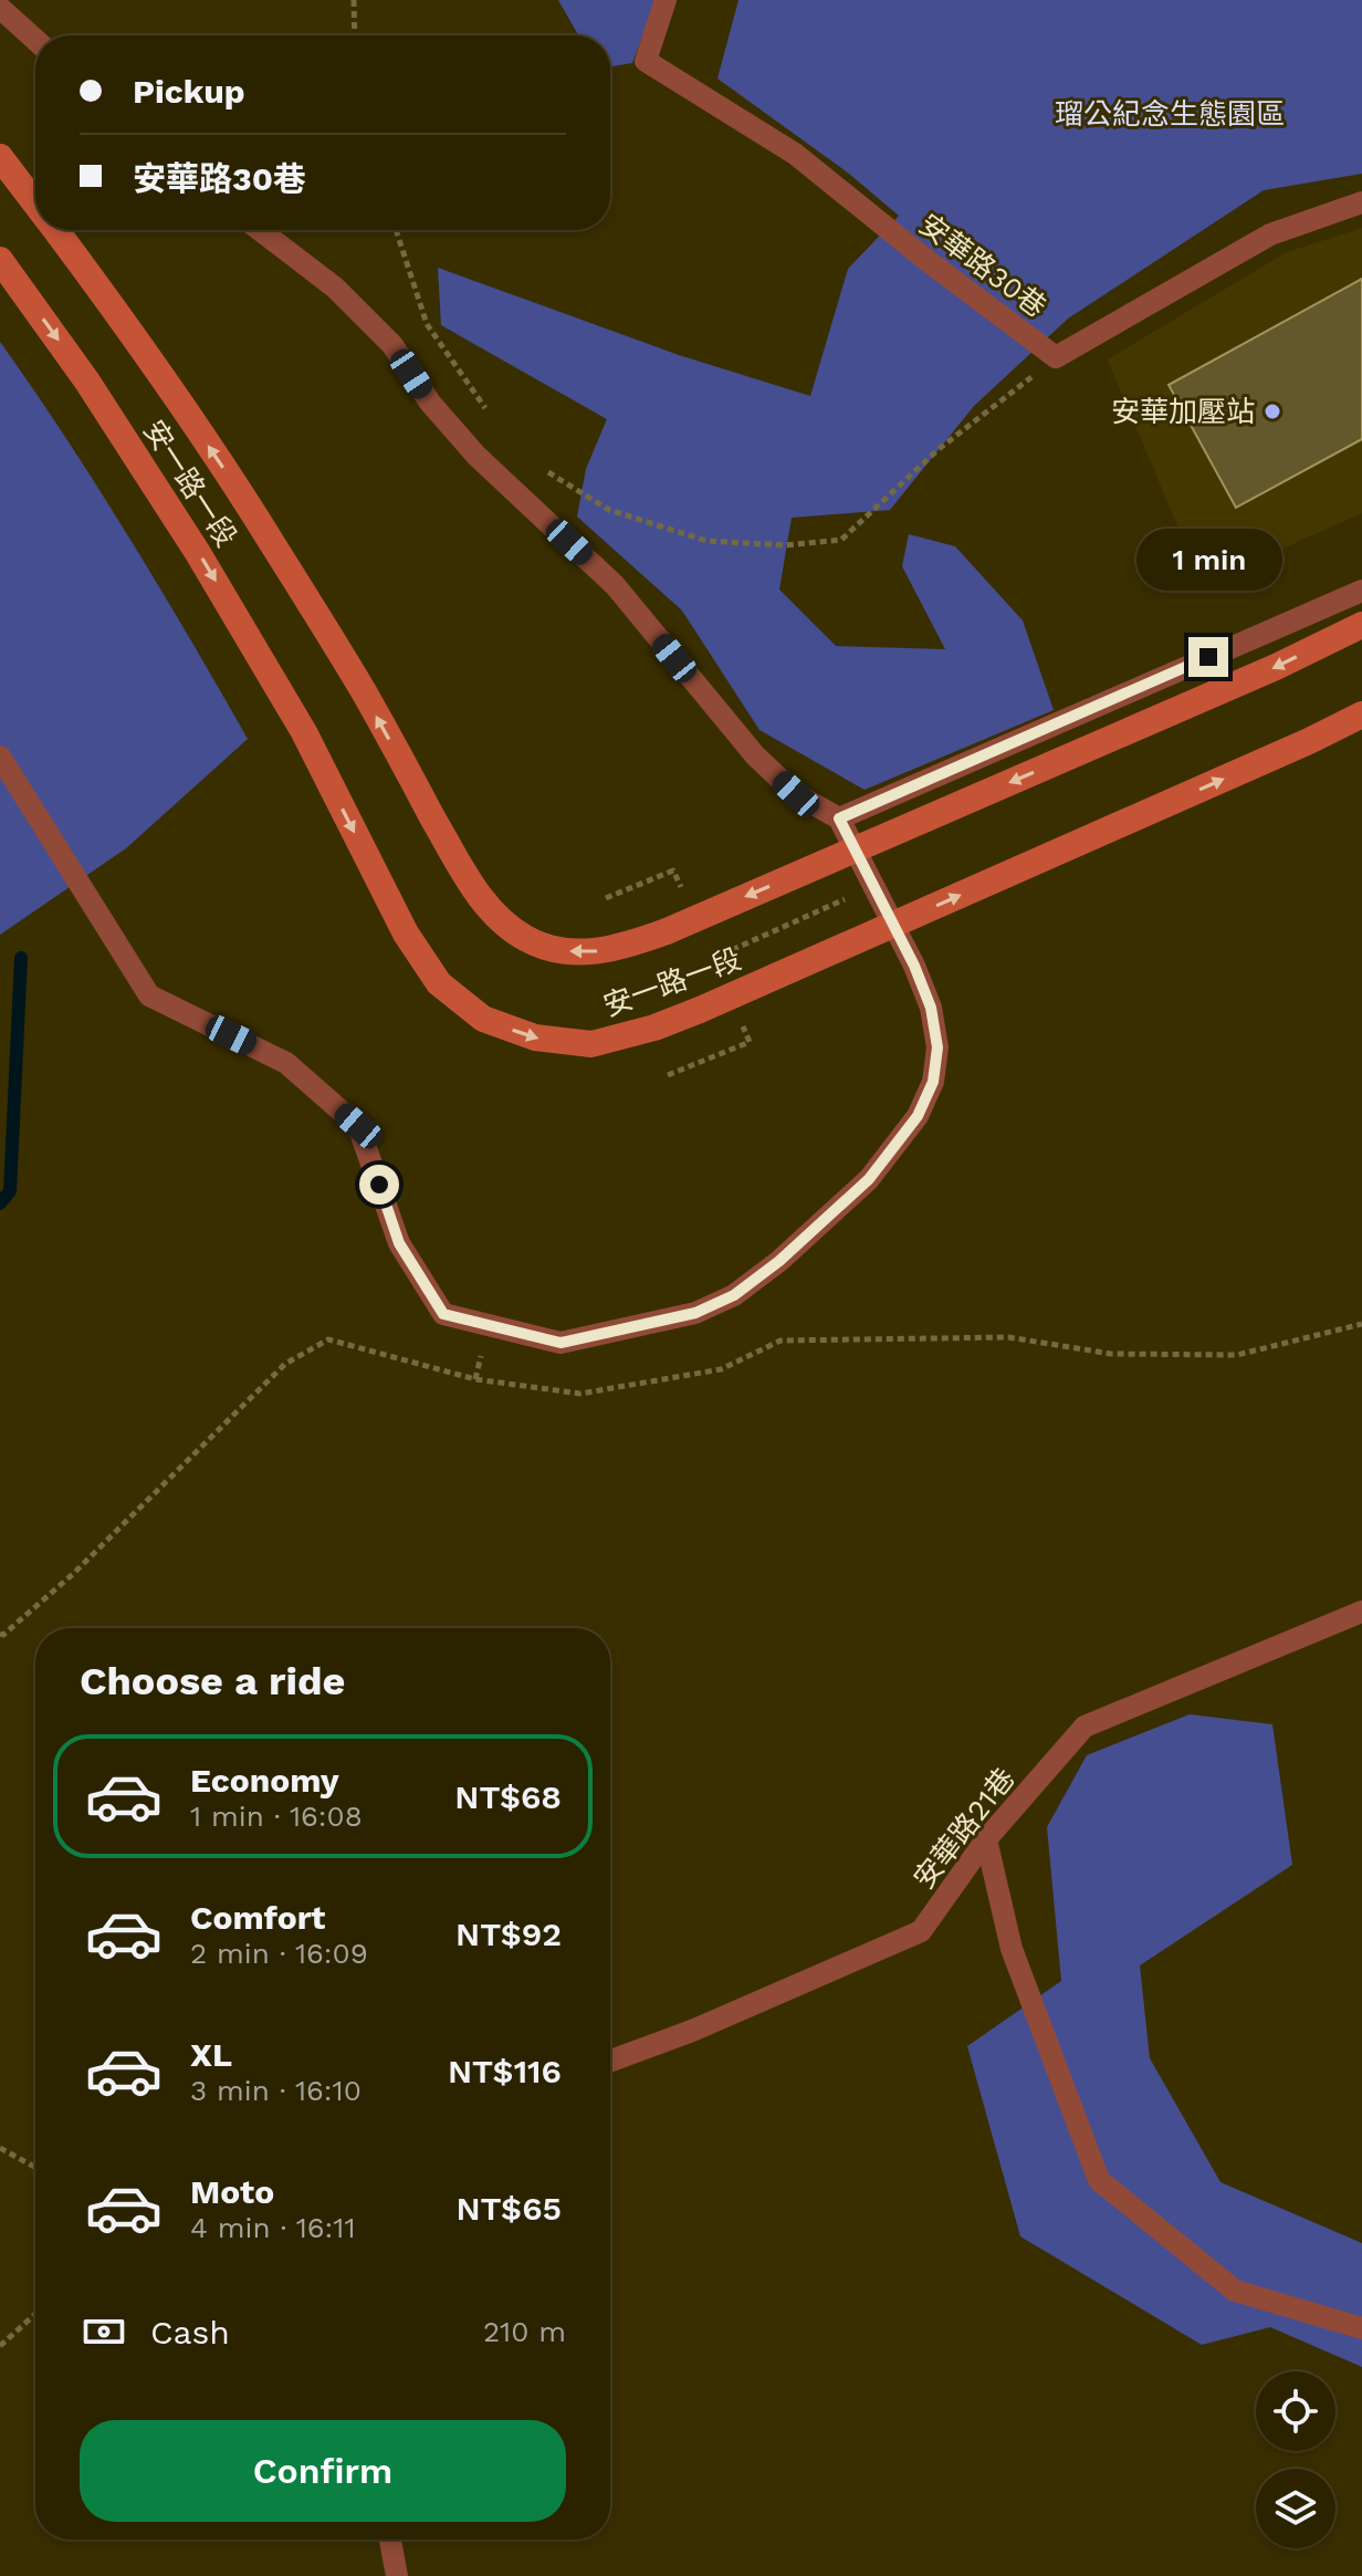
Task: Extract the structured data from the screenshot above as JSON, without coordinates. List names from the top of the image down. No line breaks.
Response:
{"streets":{"street":["安一路一段"],"lane":["安華路30巷","安華路21巷"]},"parks":["瑠公紀念生態園區"],"places":["安華加壓站"],"page":{"banner":["Pickup","安華路30巷"],"bubble":"1 min","heading":"Choose a ride","list":[{"name":"Economy","note":"1 min · 16:08","value":"NT$68"},{"name":"Comfort","note":"2 min · 16:09","value":"NT$92"},{"name":"XL","note":"3 min · 16:10","value":"NT$116"},{"name":"Moto","note":"4 min · 16:11","value":"NT$65"}],"pay":["Cash","210 m"],"buttons":"Confirm"}}
